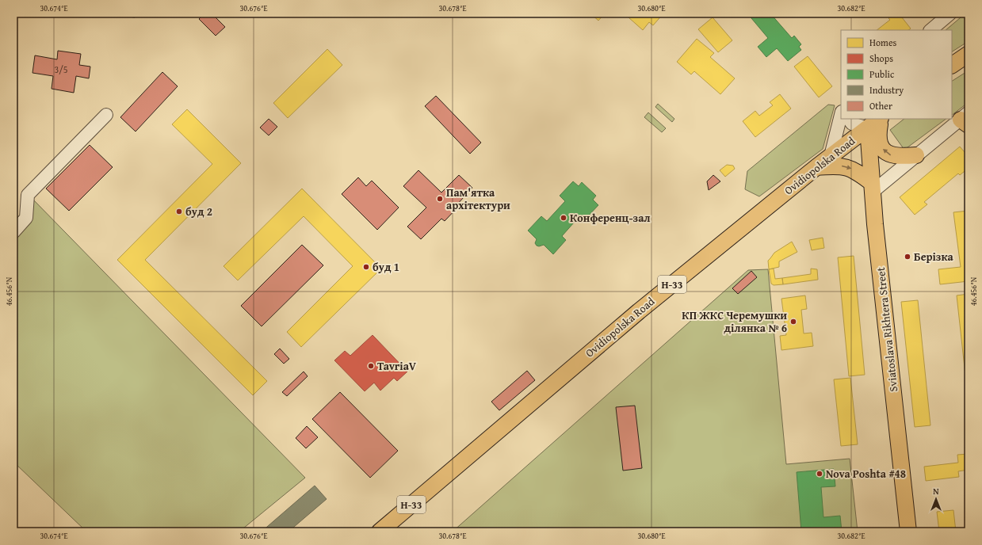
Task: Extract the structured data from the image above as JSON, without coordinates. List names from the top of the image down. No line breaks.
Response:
{"streets":{"main road":["Ovidiopolska Road","Н-33","Sviatoslava Rikhtera Street"]},"crossings":[["Ovidiopolska Road","Sviatoslava Rikhtera Street"]],"places":["Пам'ятка архітектури","буд 2","Конференц-зал","Берізка","буд 1","КП ЖКС Черемушки ділянка № 6","TavriaV","Nova Poshta #48"],"house_numbers":["3/5"],"legend":["Homes","Shops","Public","Industry","Other"],"north":"top","coordinates":["30.674°E","30.676°E","30.678°E","30.680°E","30.682°E","46.456°N"]}
